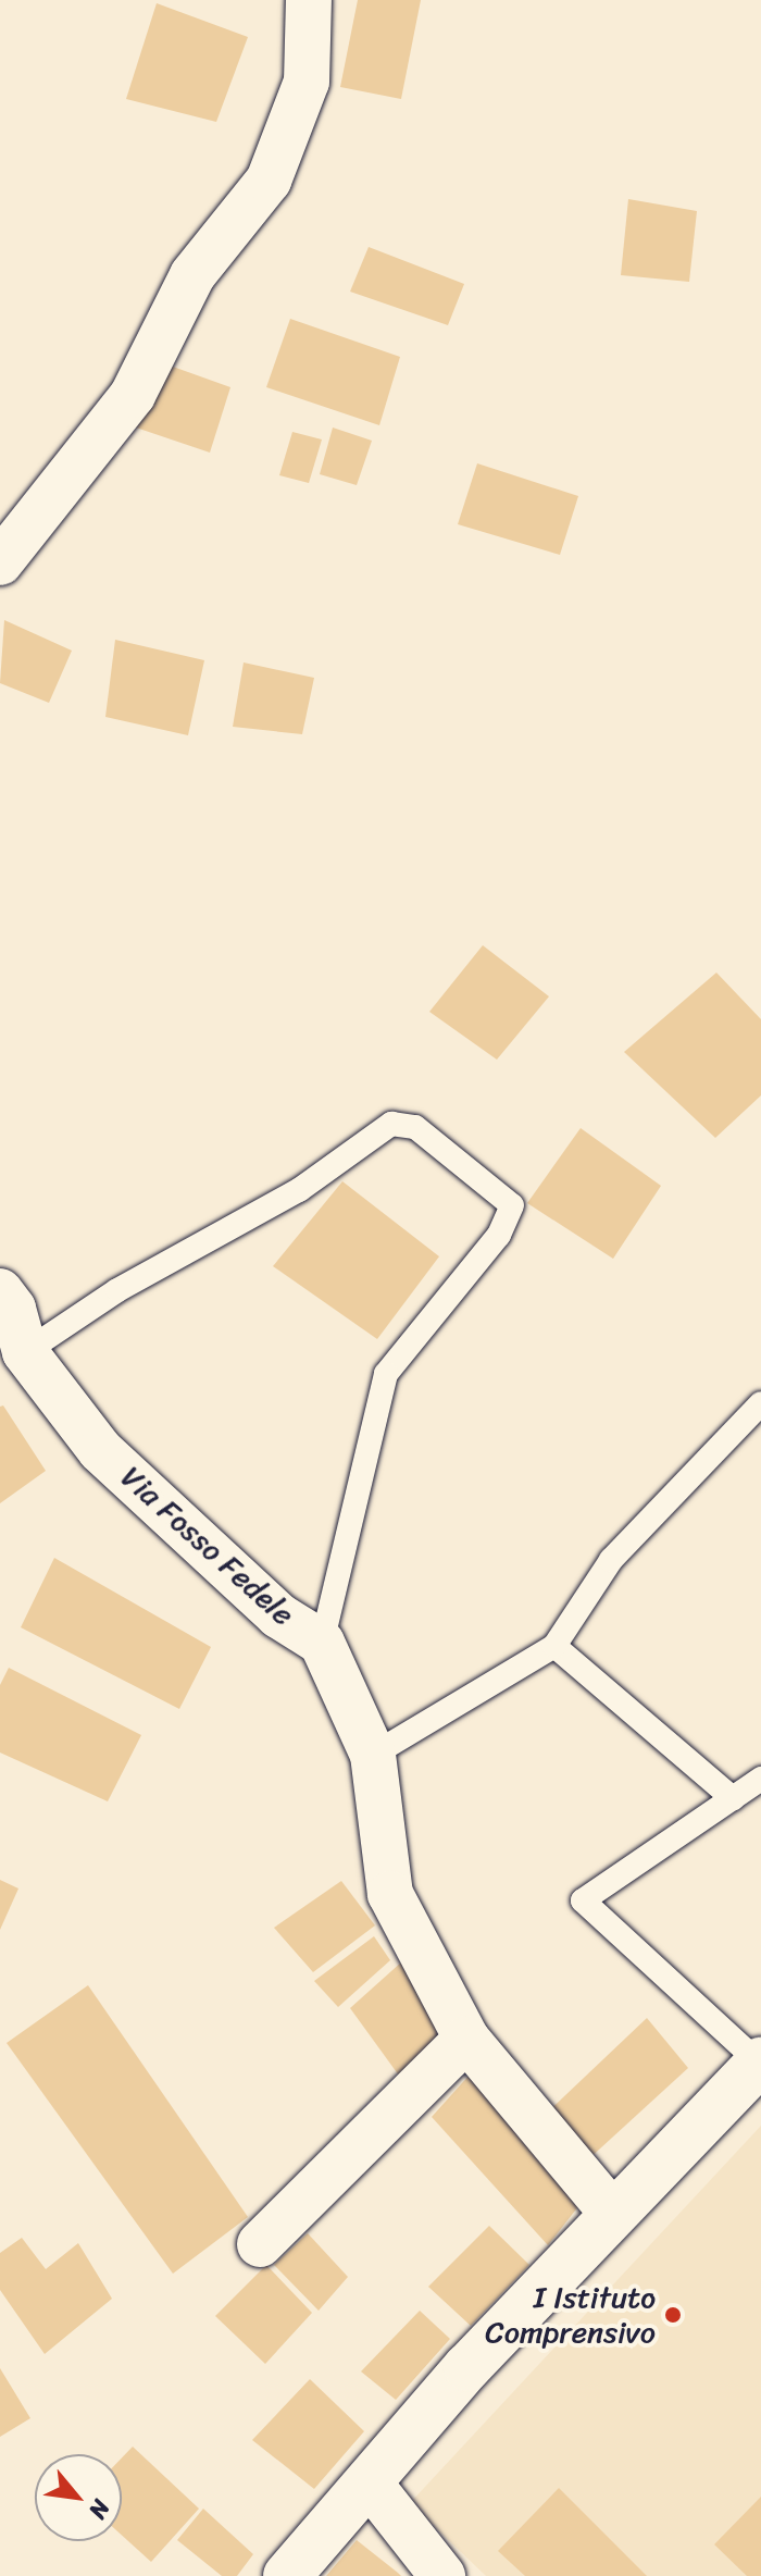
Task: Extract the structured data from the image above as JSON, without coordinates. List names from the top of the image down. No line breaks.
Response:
{"streets":{"street":["Via Fosso Fedele"]},"places":["I Istituto Comprensivo"],"north":"bottom right"}
